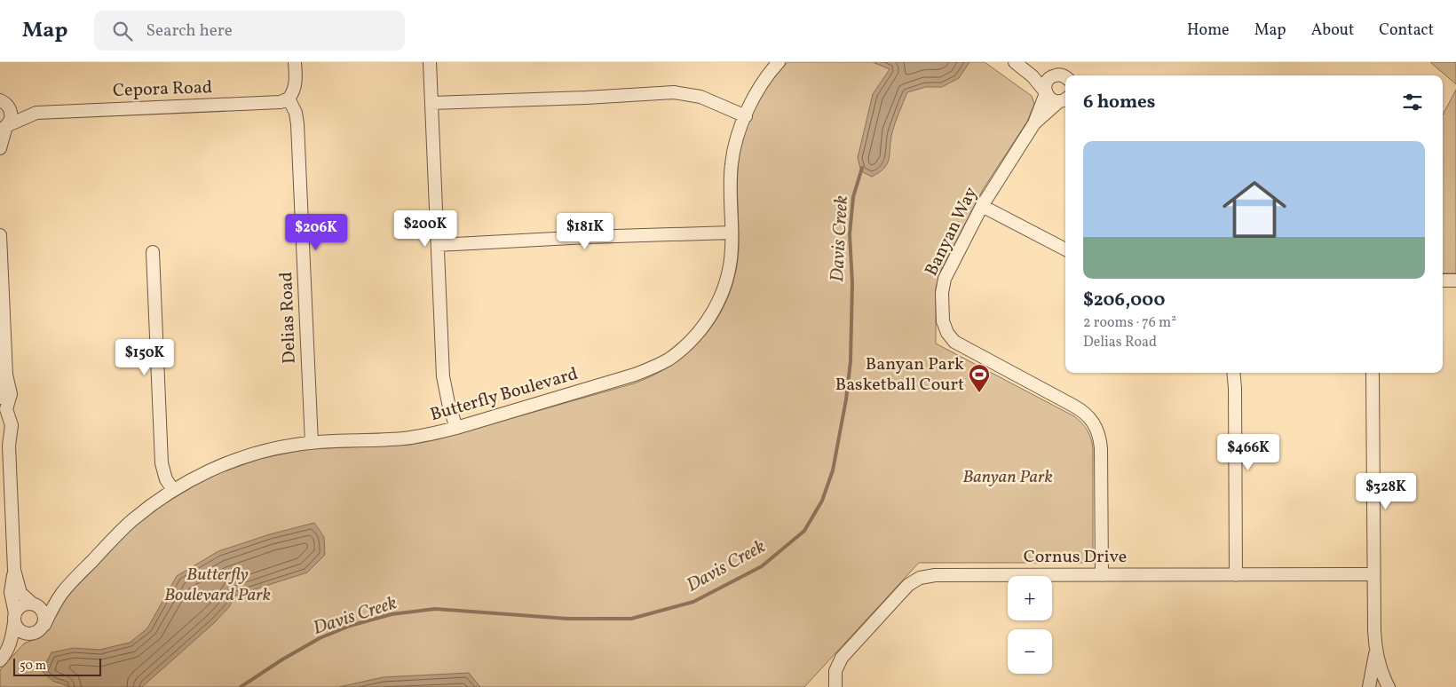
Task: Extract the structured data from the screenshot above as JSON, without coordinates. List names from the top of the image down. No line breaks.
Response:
{"streets":{"street":["Cepora Road","Banyan Way","Delias Road","Butterfly Boulevard","Cornus Drive"]},"crossings":[["Cepora Road","Delias Road"],["Banyan Way","Cornus Drive"],["Delias Road","Butterfly Boulevard"]],"water":["Davis Creek"],"parks":["Banyan Park","Butterfly Boulevard Park"],"places":{"sports":["Banyan Park Basketball Court"]},"scale_bar":"50 m","page":{"header":"Map","search":"Search here","nav":["Home","Map","About","Contact"],"heading":"6 homes","list":[{"name":"$206,000","note":"2 rooms · 76 m² · Delias Road"}],"price":["$200K","$181K","$206K","$150K","$466K","$328K"],"map_buttons":["+","−"],"scale":"50 m"}}
